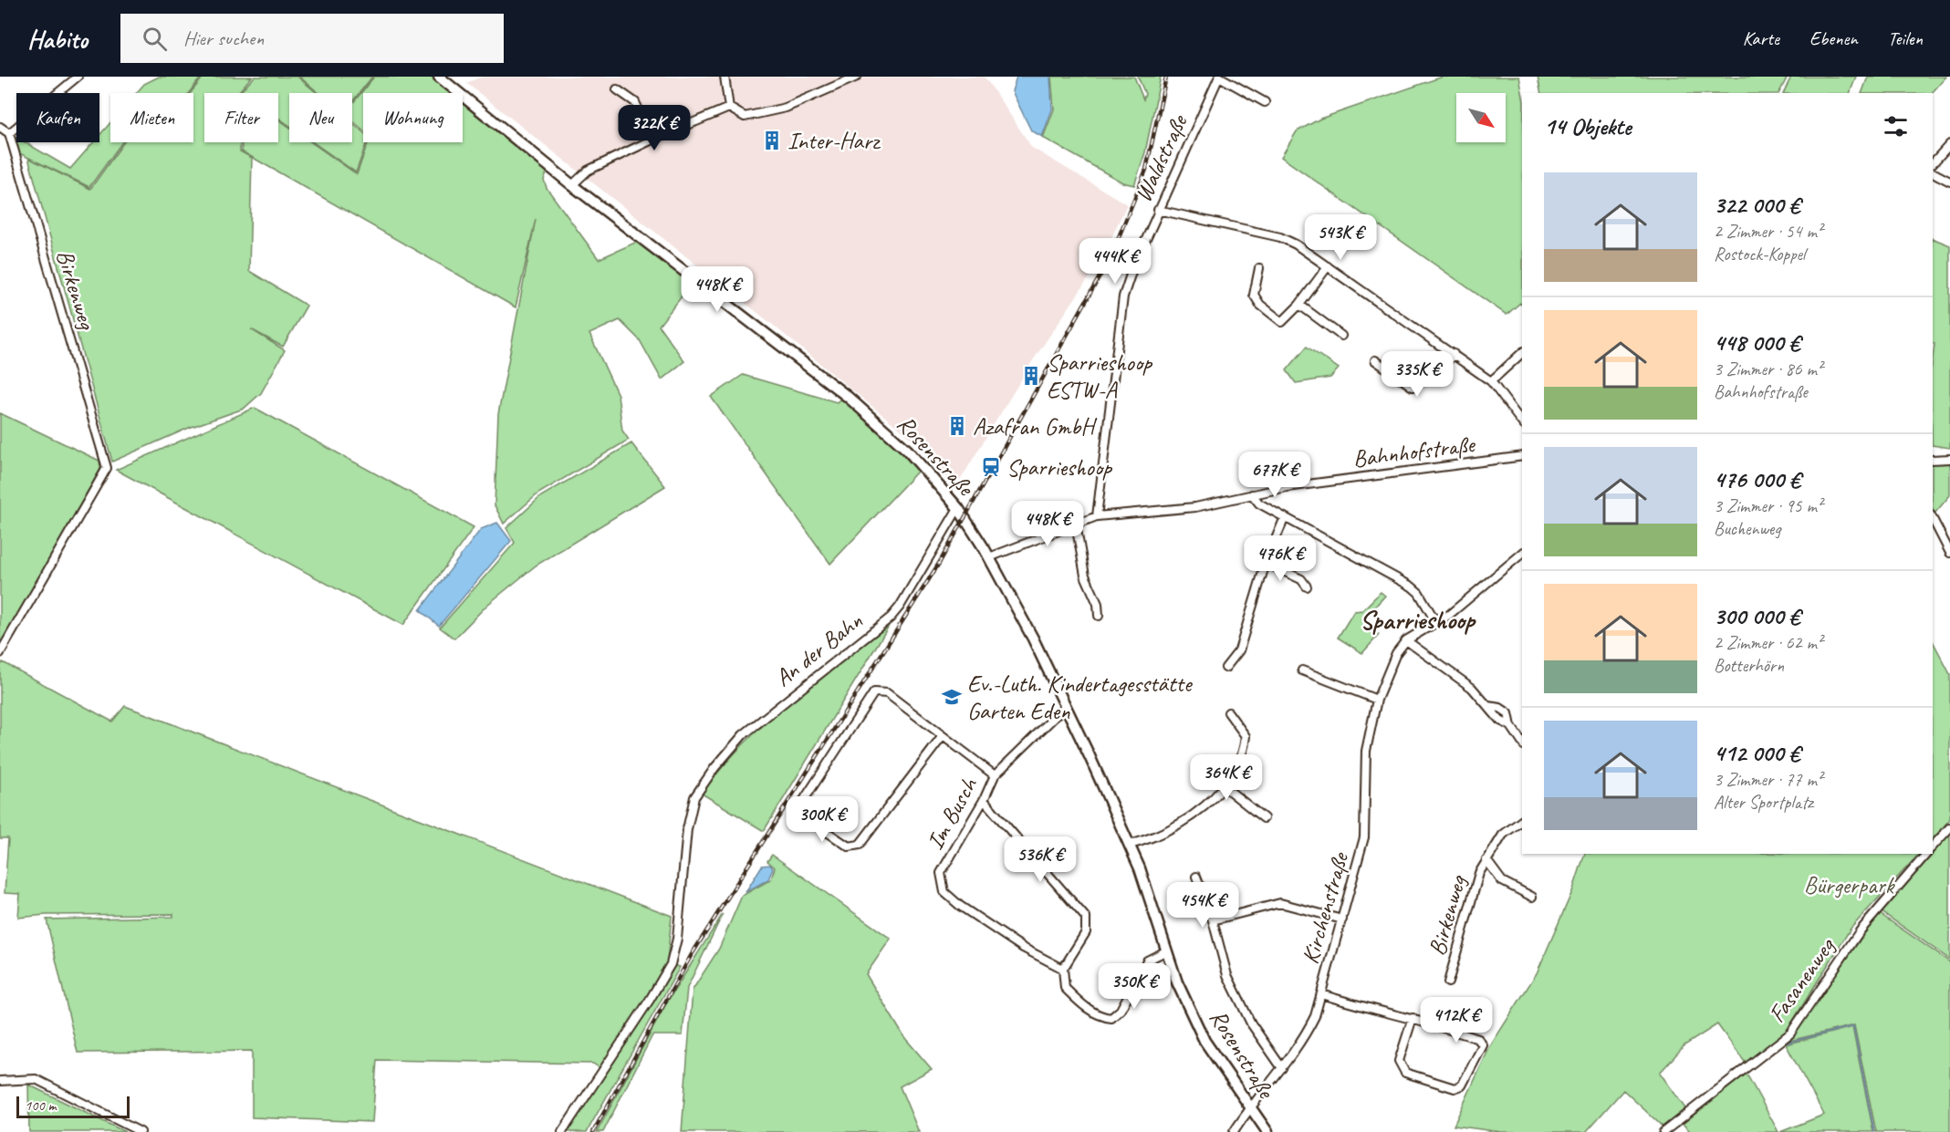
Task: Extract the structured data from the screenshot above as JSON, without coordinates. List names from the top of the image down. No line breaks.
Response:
{"streets":{"main road":["Rosenstraße"],"street":["Waldstraße","Birkenweg","Bahnhofstraße","An der Bahn","Im Busch","Kirchenstraße","Fasanenweg"]},"crossings":[["Waldstraße","Bahnhofstraße"],["Bahnhofstraße","Rosenstraße"],["Rosenstraße","An der Bahn"],["Rosenstraße","Im Busch"],["Rosenstraße","Kirchenstraße"]],"districts":["Sparrieshoop"],"parks":["Bürgerpark"],"places":{"building":["Inter-Harz","Sparrieshoop ESTW-A","Azafran GmbH"],"station":["Sparrieshoop"],"school or university":["Ev.-Luth. Kindertagesstätte Garten Eden"]},"scale_bar":"100 m","north":"bottom right","page":{"header":"Habito","search":"Hier suchen","nav":["Karte","Ebenen","Teilen"],"chip":["Kaufen","Mieten","Filter","Neu","Wohnung"],"heading":"14 Objekte","price":["322K €","543K €","444K €","448K €","335K €","677K €","448K €","476K €","364K €","300K €","536K €","454K €","350K €","412K €"],"list":[{"name":"322 000 €","note":"2 Zimmer · 54 m² · Rostock-Koppel"},{"name":"448 000 €","note":"3 Zimmer · 86 m² · Bahnhofstraße"},{"name":"476 000 €","note":"3 Zimmer · 95 m² · Buchenweg"},{"name":"300 000 €","note":"2 Zimmer · 62 m² · Botterhörn"},{"name":"412 000 €","note":"3 Zimmer · 77 m² · Alter Sportplatz"}],"scale":"100 m"}}
